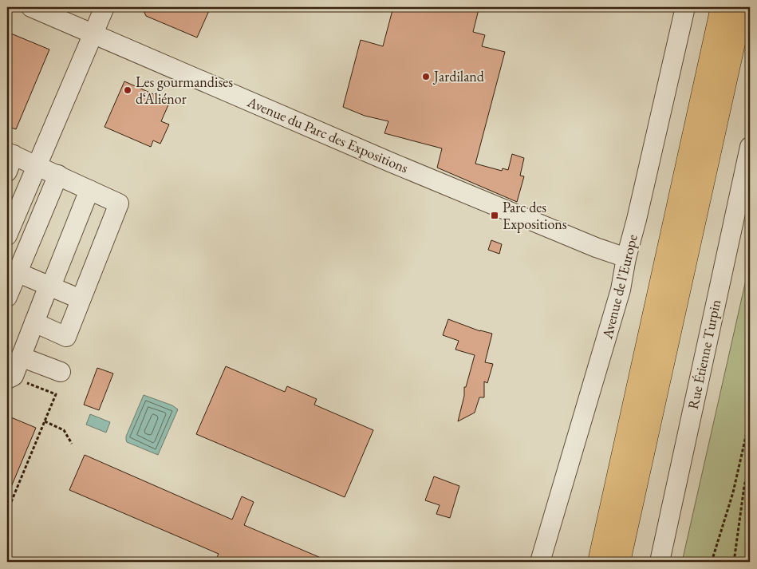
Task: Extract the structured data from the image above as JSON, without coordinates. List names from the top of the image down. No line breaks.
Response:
{"streets":{"street":["Avenue du Parc des Expositions","Avenue de l'Europe","Rue Étienne Turpin"]},"crossings":[["Avenue du Parc des Expositions","Avenue de l'Europe"]],"places":{"other":["Jardiland","Les gourmandises d‘Aliénor"],"transit":["Parc des Expositions"]}}
